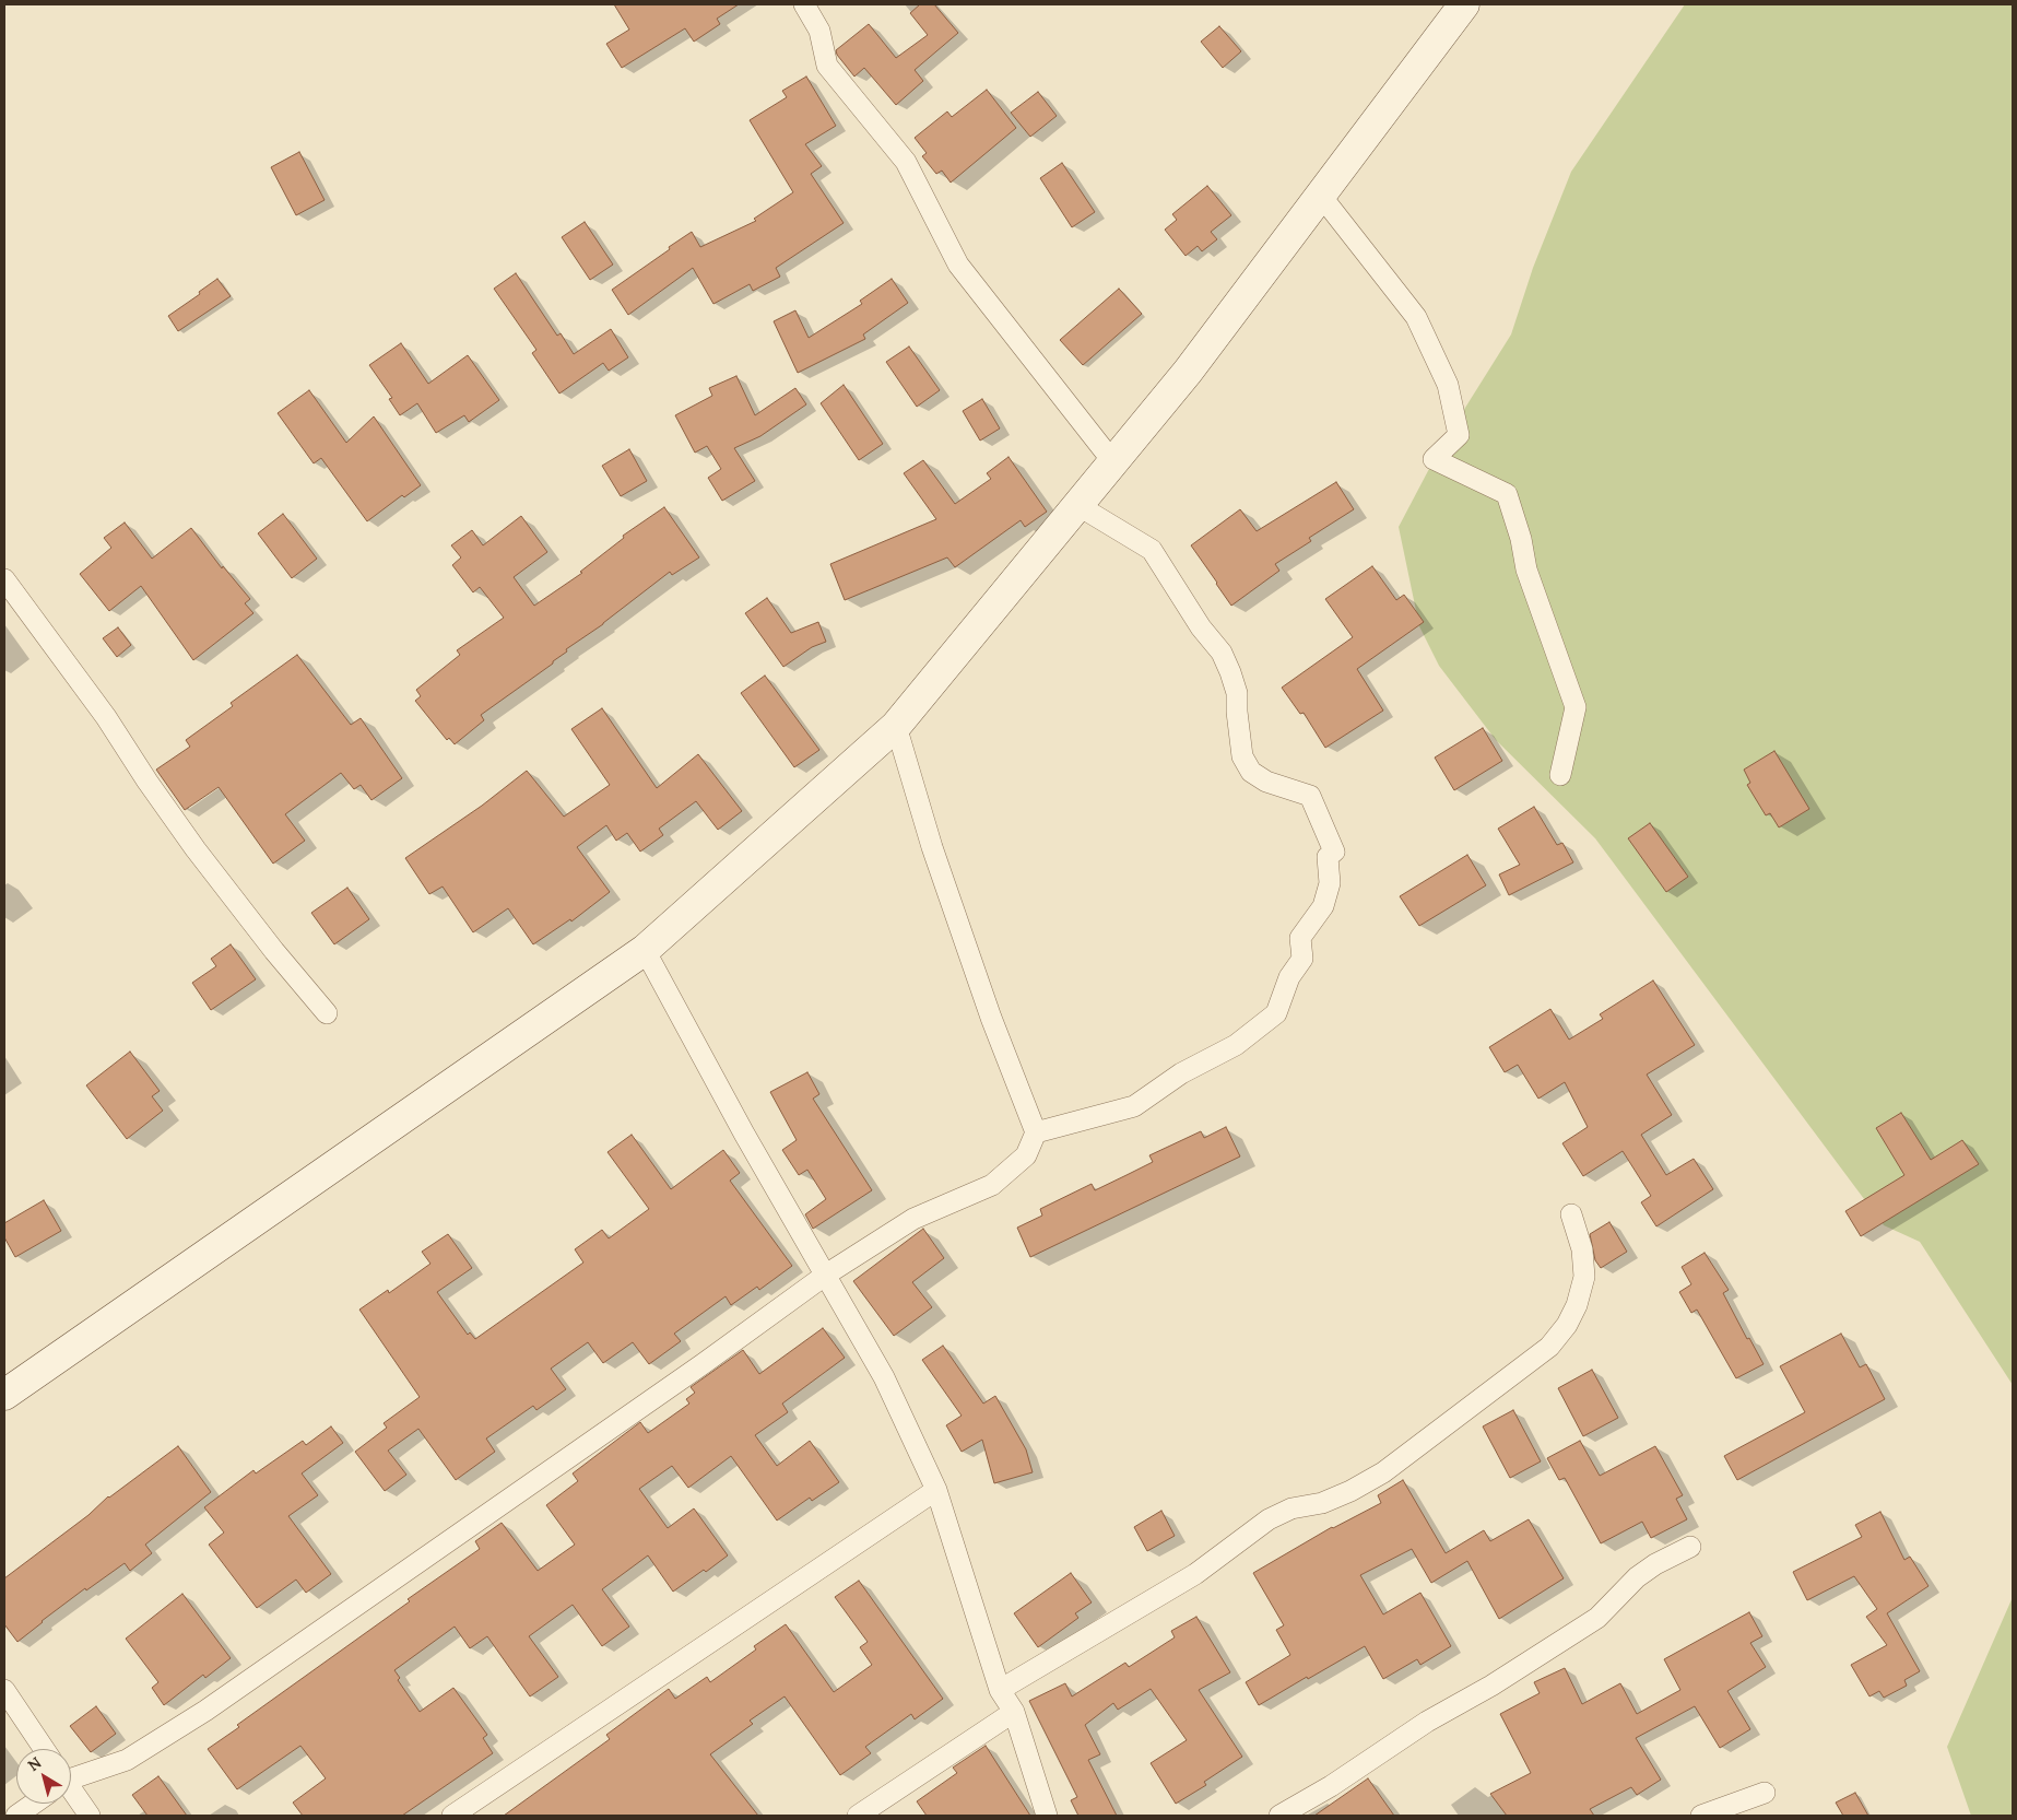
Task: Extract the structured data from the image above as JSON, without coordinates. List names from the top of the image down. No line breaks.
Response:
{"north":"top left"}
